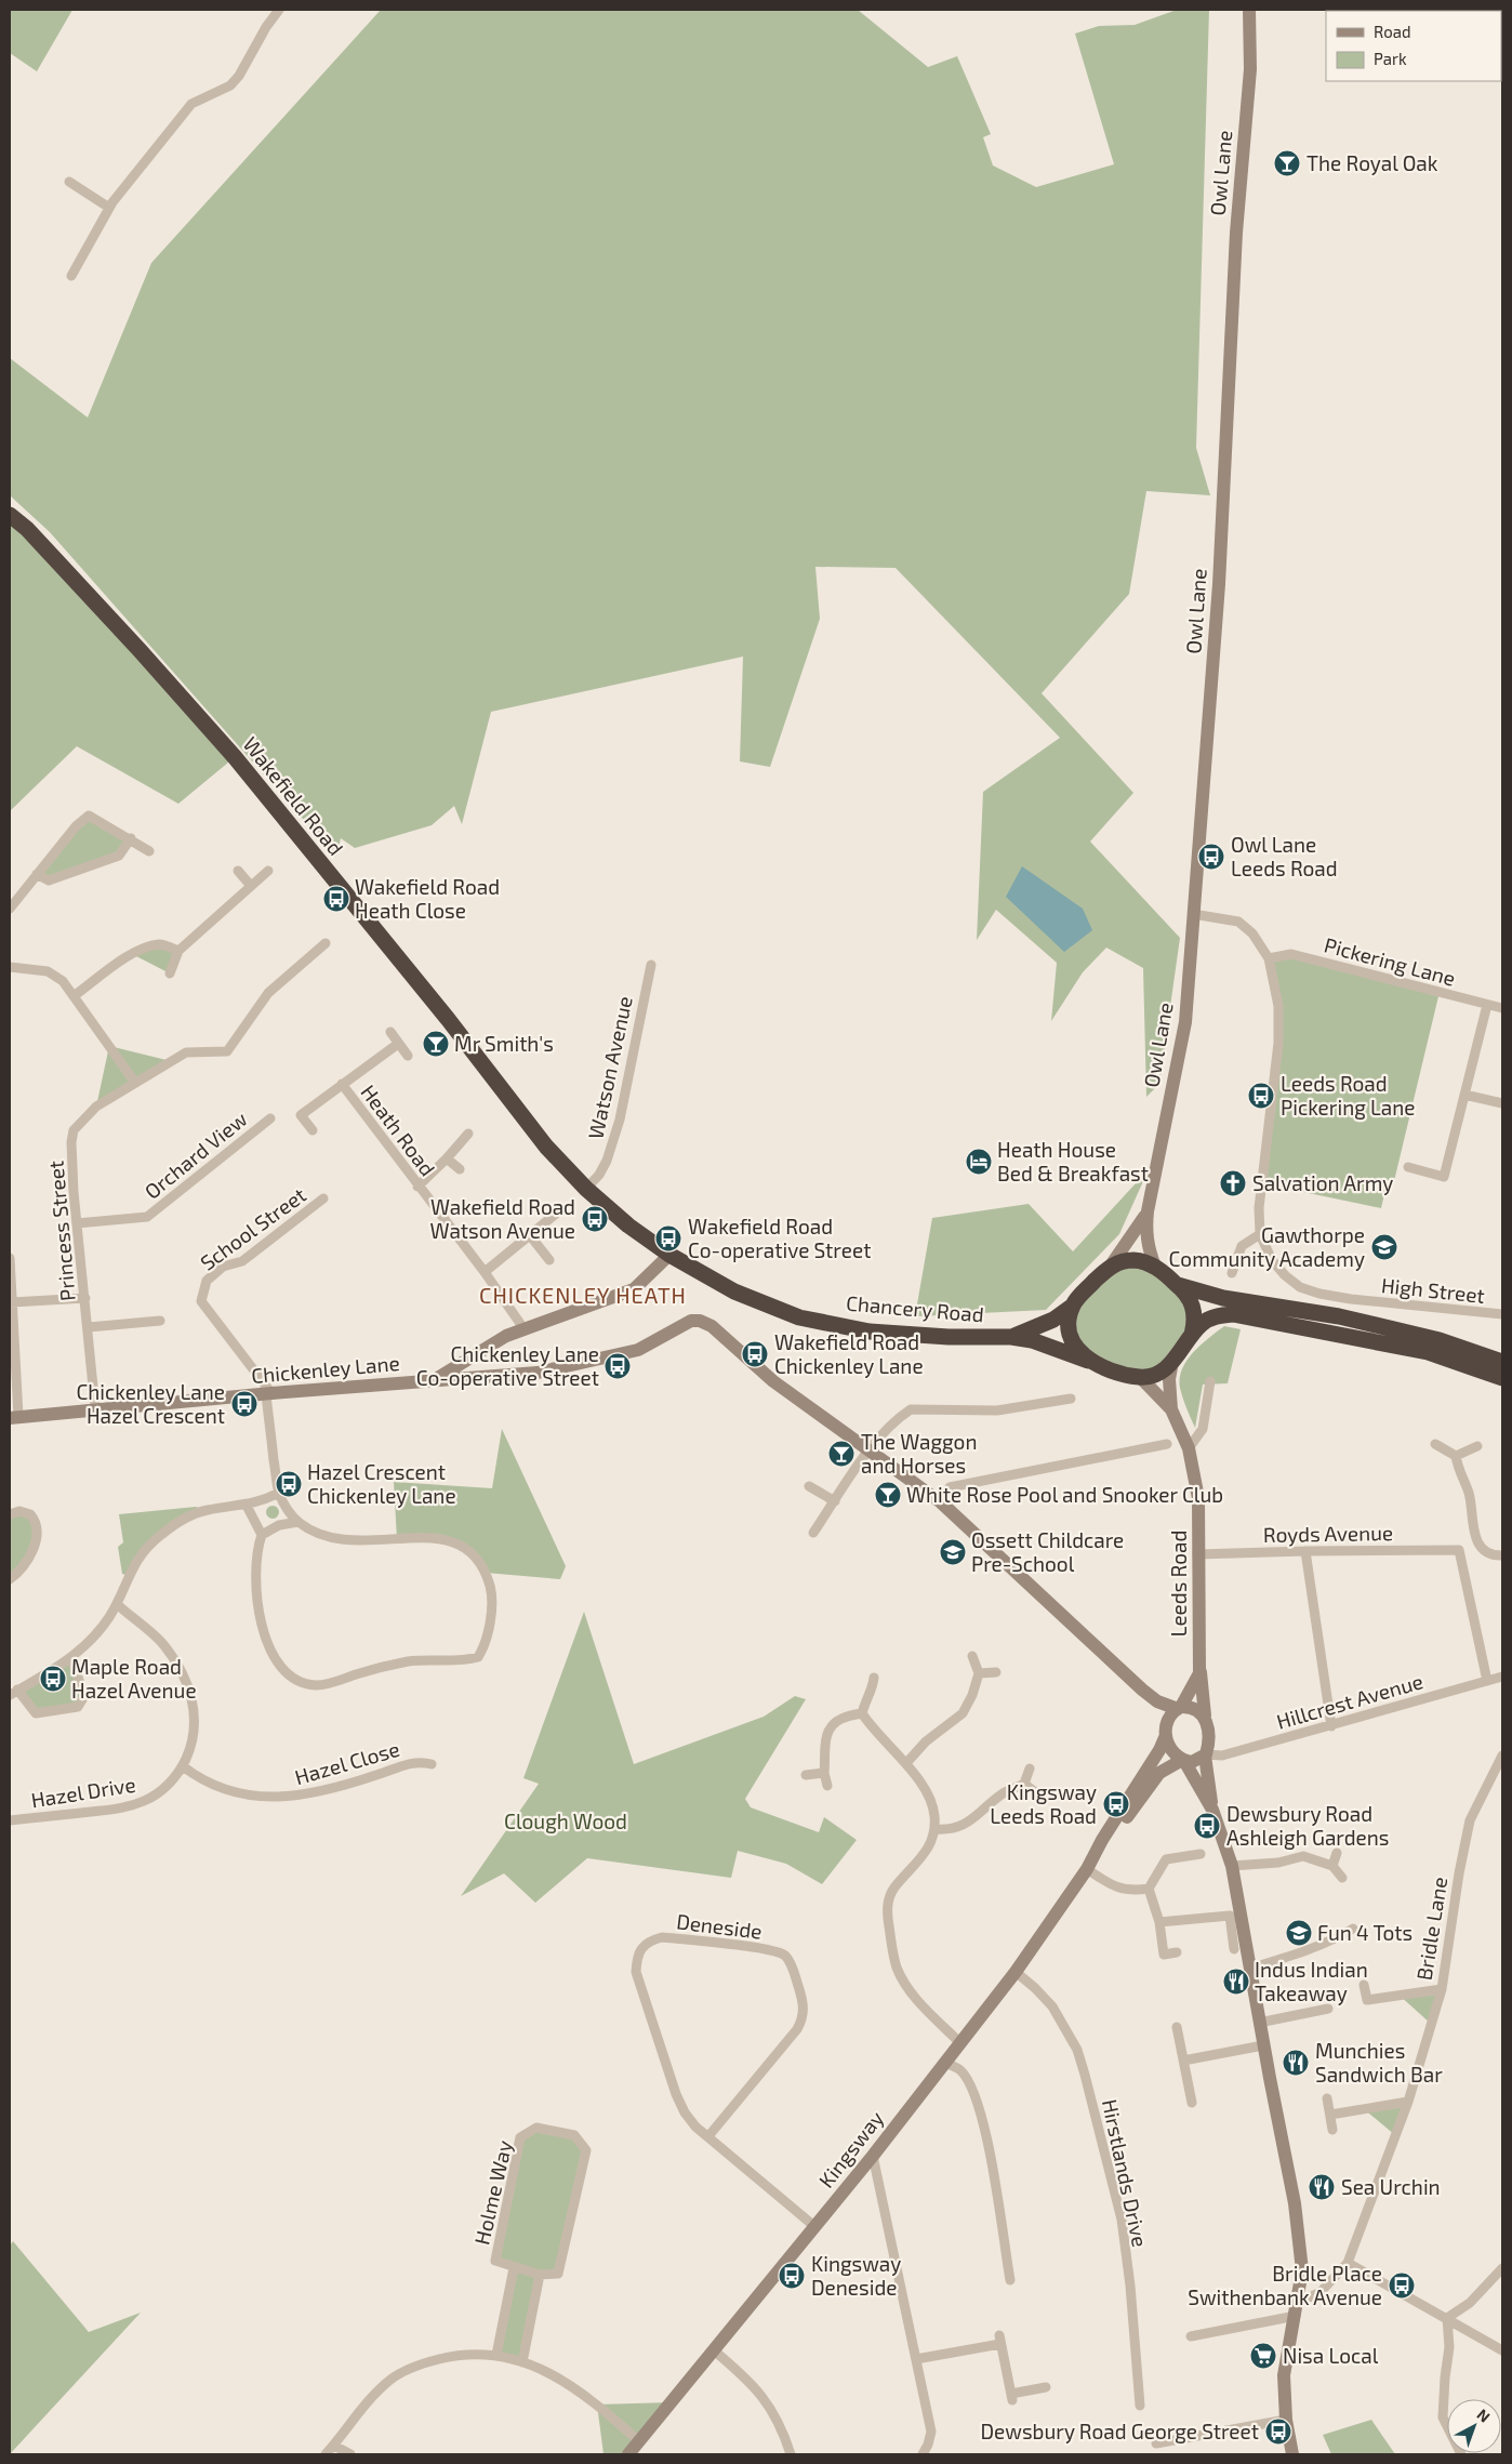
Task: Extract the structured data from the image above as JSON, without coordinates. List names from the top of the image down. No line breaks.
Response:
{"streets":{"highway":["Wakefield Road","Chancery Road"],"main road":["Owl Lane","Chickenley Lane","Leeds Road","Kingsway"],"street":["Pickering Lane","Watson Avenue","Heath Road","Orchard View","School Street","Princess Street","High Street","Royds Avenue","Hillcrest Avenue","Hazel Close","Hazel Drive","Deneside","Bridle Lane","Hirstlands Drive","Holme Way"]},"crossings":[["Owl Lane","Chancery Road"],["Owl Lane","Leeds Road"],["Wakefield Road","Chancery Road"],["Watson Avenue","Chancery Road"],["Orchard View","Princess Street"],["School Street","Chickenley Lane"],["Princess Street","Chickenley Lane"],["Chancery Road","Leeds Road"],["Royds Avenue","Leeds Road"],["Royds Avenue","Hillcrest Avenue"],["Leeds Road","Hillcrest Avenue"],["Leeds Road","Kingsway"],["Hillcrest Avenue","Kingsway"],["Hazel Close","Hazel Drive"],["Deneside","Kingsway"],["Kingsway","Hirstlands Drive"]],"districts":["CHICKENLEY HEATH"],"parks":["Clough Wood"],"places":{"bar":["The Royal Oak","Mr Smith's","The Waggon and Horses","White Rose Pool and Snooker Club"],"bus stop":["Owl Lane Leeds Road","Wakefield Road Heath Close","Leeds Road Pickering Lane","Wakefield Road Watson Avenue","Wakefield Road Co-operative Street","Wakefield Road Chickenley Lane","Chickenley Lane Co-operative Street","Chickenley Lane Hazel Crescent","Hazel Crescent Chickenley Lane","Maple Road Hazel Avenue","Kingsway Leeds Road","Dewsbury Road Ashleigh Gardens","Kingsway Deneside","Bridle Place Swithenbank Avenue","Dewsbury Road George Street"],"hotel":["Heath House Bed & Breakfast"],"church":["Salvation Army"],"school or university":["Gawthorpe Community Academy","Ossett Childcare Pre-School","Fun 4 Tots"],"restaurant":["Indus Indian Takeaway","Munchies Sandwich Bar","Sea Urchin"],"supermarket":["Nisa Local"]},"legend":["Road","Park"],"north":"top right"}
